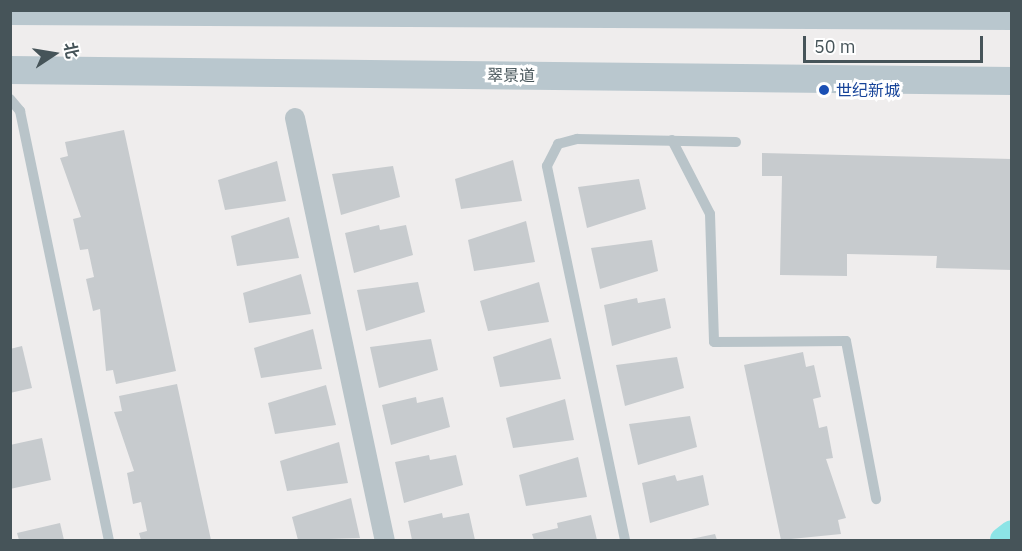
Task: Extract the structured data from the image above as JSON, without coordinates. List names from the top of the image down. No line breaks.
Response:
{"streets":{"main road":["翠景道"]},"places":["世纪新城"],"scale_bar":"50 m","north":"right"}
